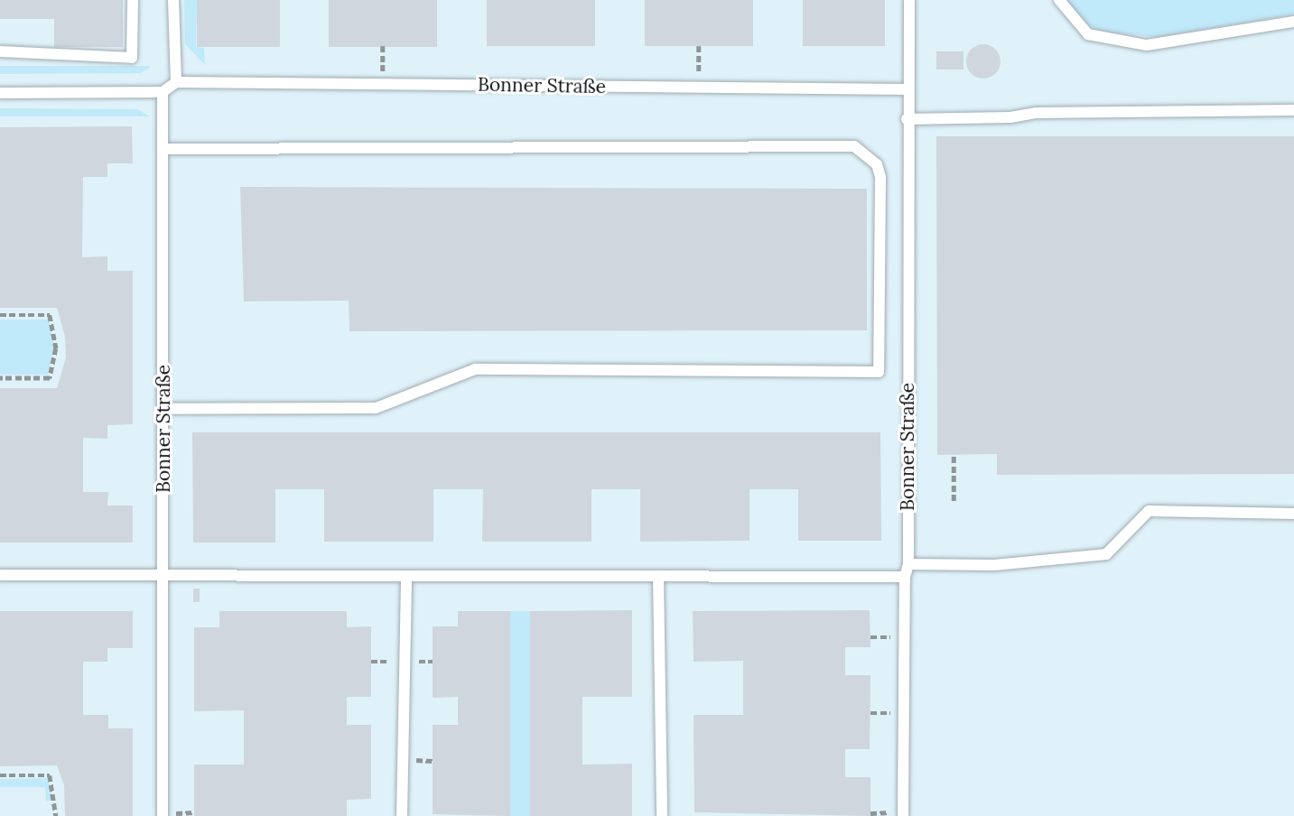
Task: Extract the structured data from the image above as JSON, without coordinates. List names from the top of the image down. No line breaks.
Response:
{"streets":{"lane":["Bonner Straße"]}}
